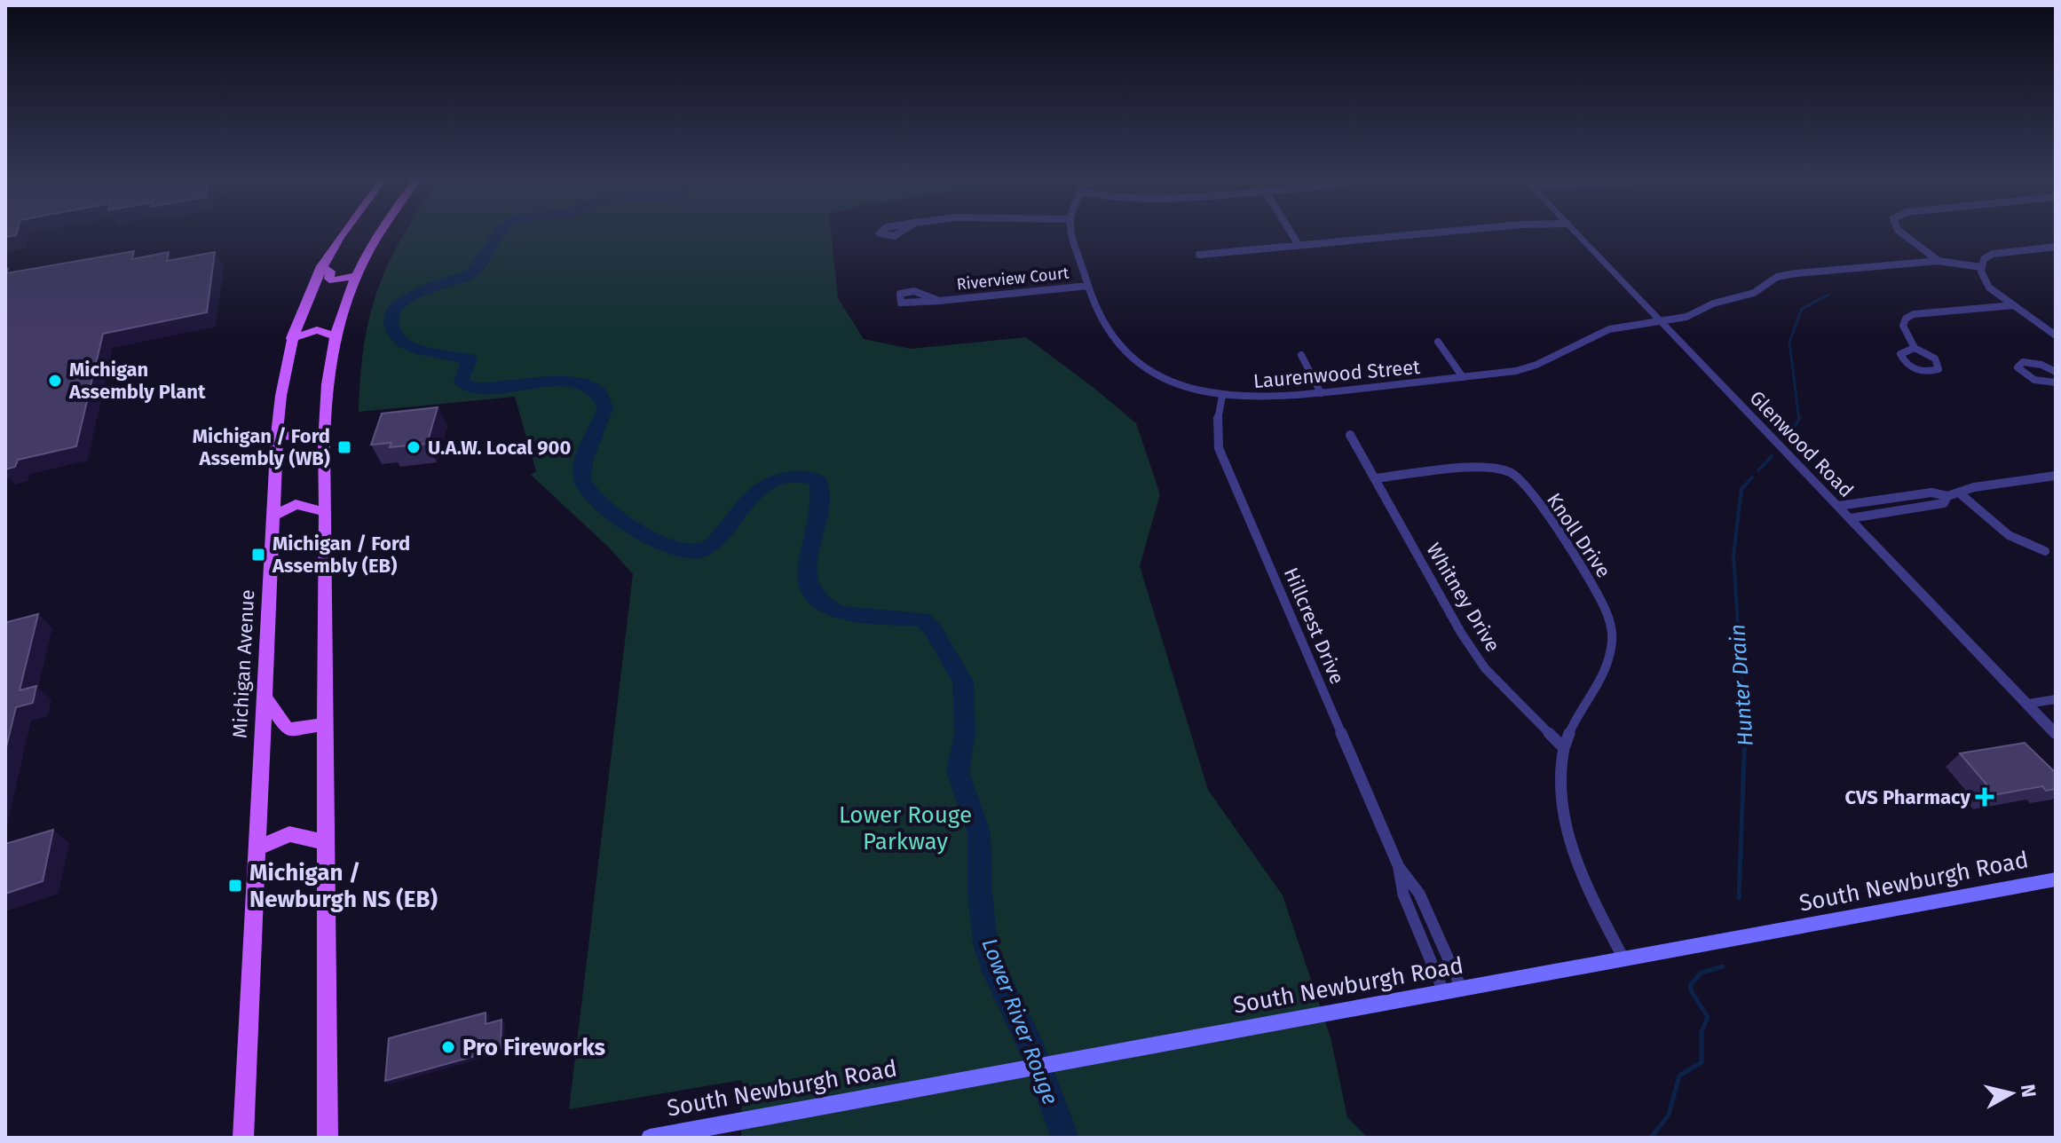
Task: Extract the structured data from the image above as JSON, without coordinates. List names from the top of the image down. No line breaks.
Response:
{"streets":{"main road":["Michigan Avenue","South Newburgh Road"],"street":["Riverview Court","Laurenwood Street","Glenwood Road","Knoll Drive","Whitney Drive","Hillcrest Drive"]},"crossings":[["Riverview Court","Laurenwood Street"],["Laurenwood Street","Glenwood Road"],["Laurenwood Street","Hillcrest Drive"],["Knoll Drive","Whitney Drive"],["Hillcrest Drive","South Newburgh Road"]],"water":["Hunter Drain","Lower River Rouge"],"parks":["Lower Rouge Parkway"],"places":{"other":["Michigan Assembly Plant","U.A.W. Local 900","Pro Fireworks"],"transit":["Michigan / Ford Assembly (WB)","Michigan / Ford Assembly (EB)","Michigan / Newburgh NS (EB)"],"health":["CVS Pharmacy"]},"north":"right"}
